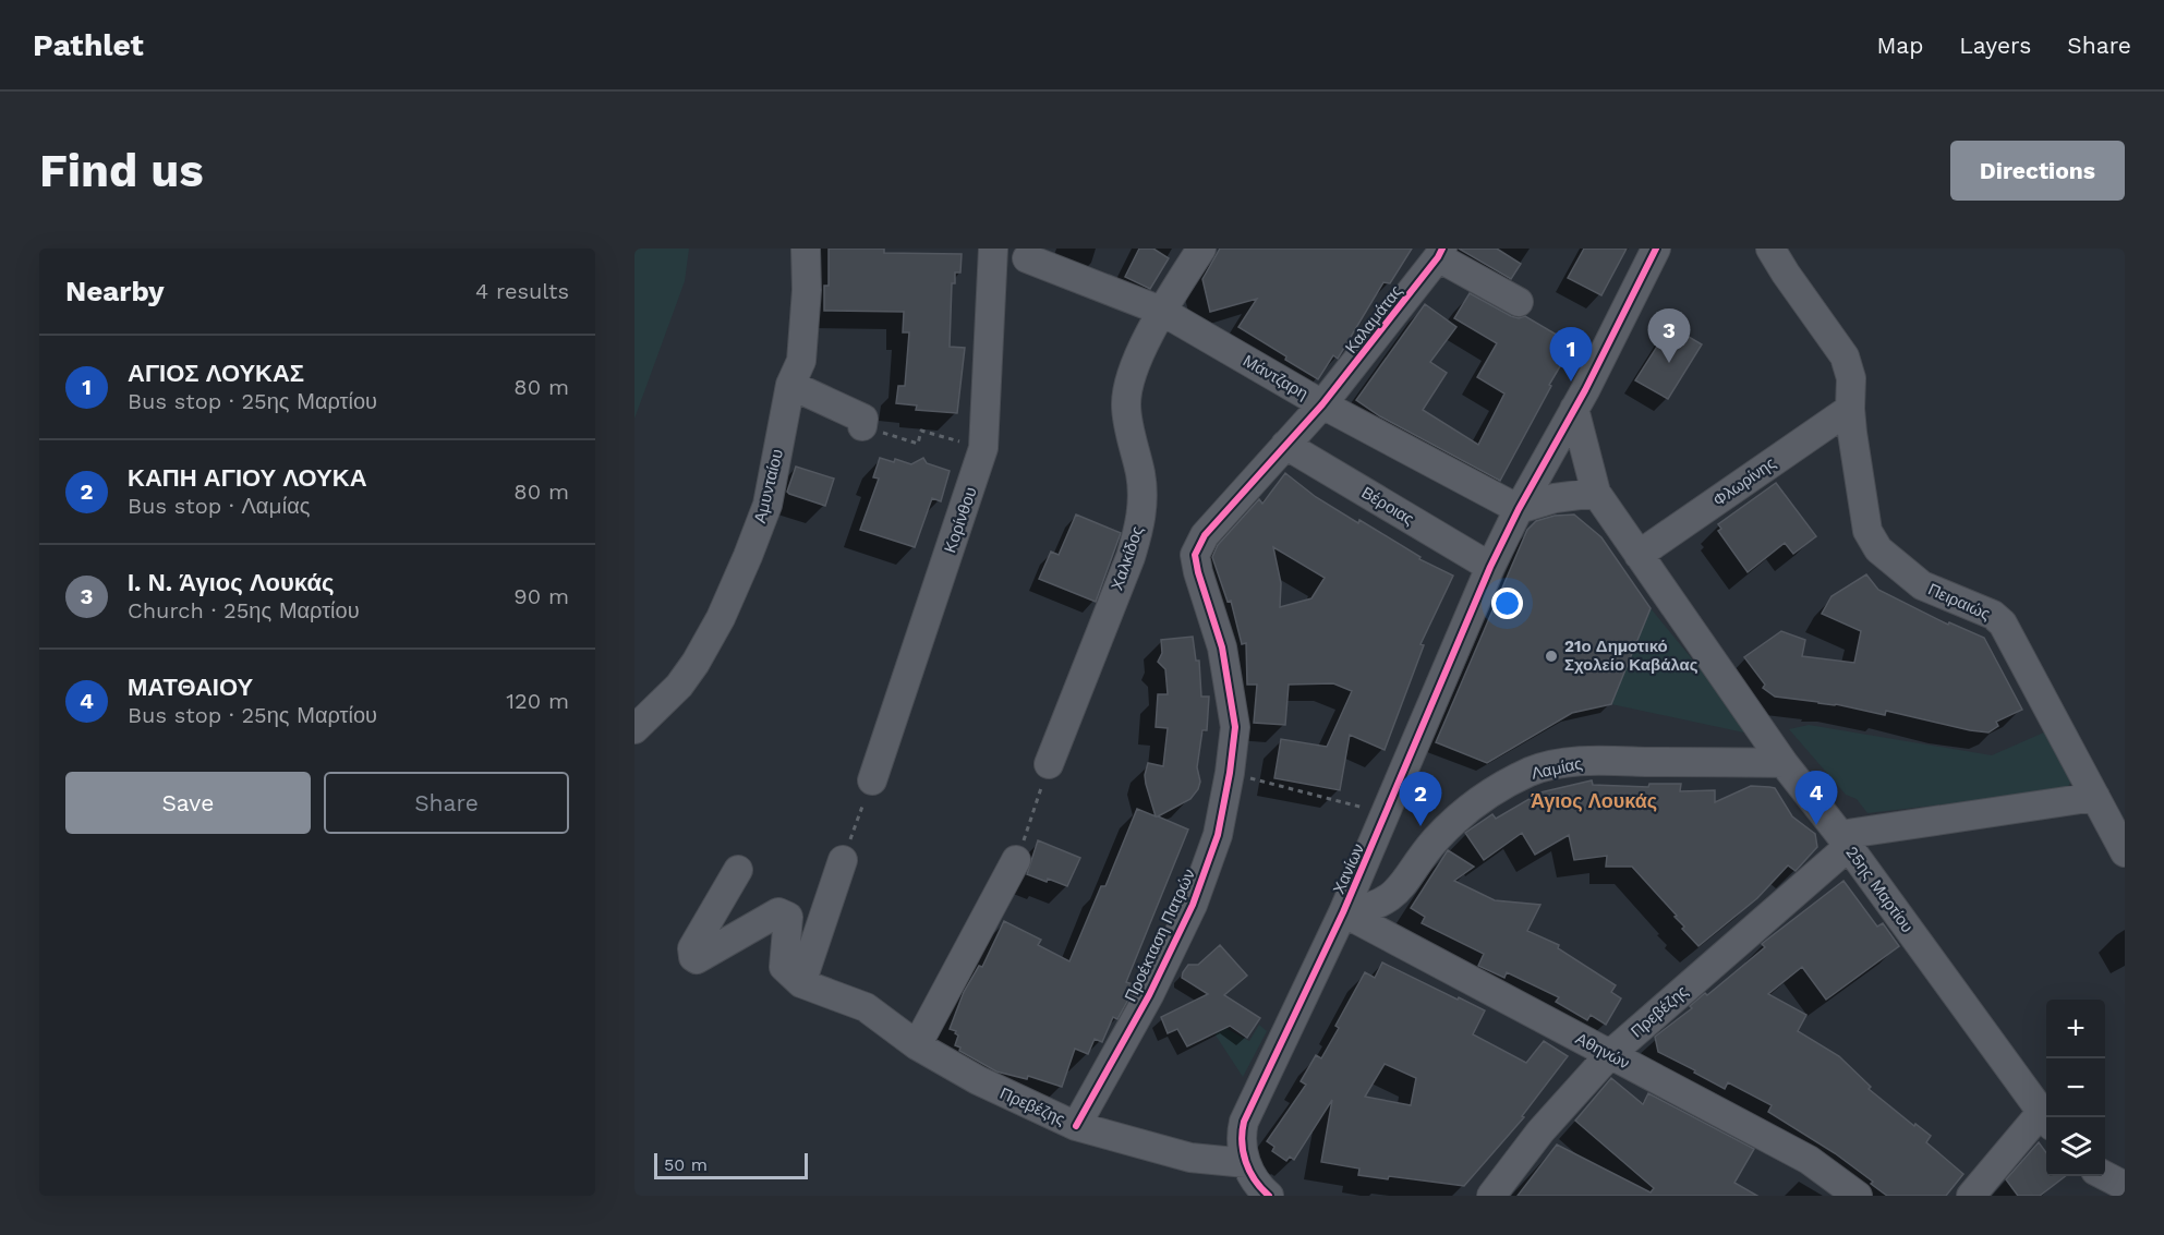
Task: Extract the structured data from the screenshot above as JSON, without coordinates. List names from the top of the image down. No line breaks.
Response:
{"streets":{"street":["Καλαμάτας","Μάντζαρη","Φλωρίνης","Αμυνταίου","Βέροιας","Κορίνθου","Χαλκίδος","Πειραιώς","Λαμίας","Χανίων","25ης Μαρτίου","Προέκταση Πατρών","Πρεβέζης","Αθηνών"]},"crossings":[["Καλαμάτας","Μάντζαρη"],["Καλαμάτας","Προέκταση Πατρών"],["Μάντζαρη","Χαλκίδος"],["Μάντζαρη","Χανίων"],["Μάντζαρη","Προέκταση Πατρών"],["Φλωρίνης","Πειραιώς"],["Φλωρίνης","25ης Μαρτίου"],["Βέροιας","Χανίων"],["Βέροιας","Προέκταση Πατρών"],["Λαμίας","Χανίων"],["Λαμίας","25ης Μαρτίου"],["Λαμίας","Αθηνών"],["Χανίων","25ης Μαρτίου"],["Χανίων","Πρεβέζης"],["Χανίων","Αθηνών"],["25ης Μαρτίου","Πρεβέζης"],["Προέκταση Πατρών","Πρεβέζης"],["Πρεβέζης","Αθηνών"]],"districts":["Άγιος Λουκάς"],"places":["21ο Δημοτικό Σχολείο Καβάλας"],"scale_bar":"50 m","page":{"header":"Pathlet","nav":["Map","Layers","Share"],"buttons":["Directions",["Save","Share"]],"title":"Find us","heading":["Nearby","4 results"],"pins":["3","1","4","2"],"list":[{"mark":"1","name":"ΑΓΙΟΣ ΛΟΥΚΑΣ","note":"Bus stop · 25ης Μαρτίου","value":"80 m"},{"mark":"2","name":"ΚΑΠΗ ΑΓΙΟΥ ΛΟΥΚΑ","note":"Bus stop · Λαμίας","value":"80 m"},{"mark":"3","name":"Ι. Ν. Άγιος Λουκάς","note":"Church · 25ης Μαρτίου","value":"90 m"},{"mark":"4","name":"ΜΑΤΘΑΙΟΥ","note":"Bus stop · 25ης Μαρτίου","value":"120 m"}],"map_buttons":["+","−"],"scale":"50 m"}}
